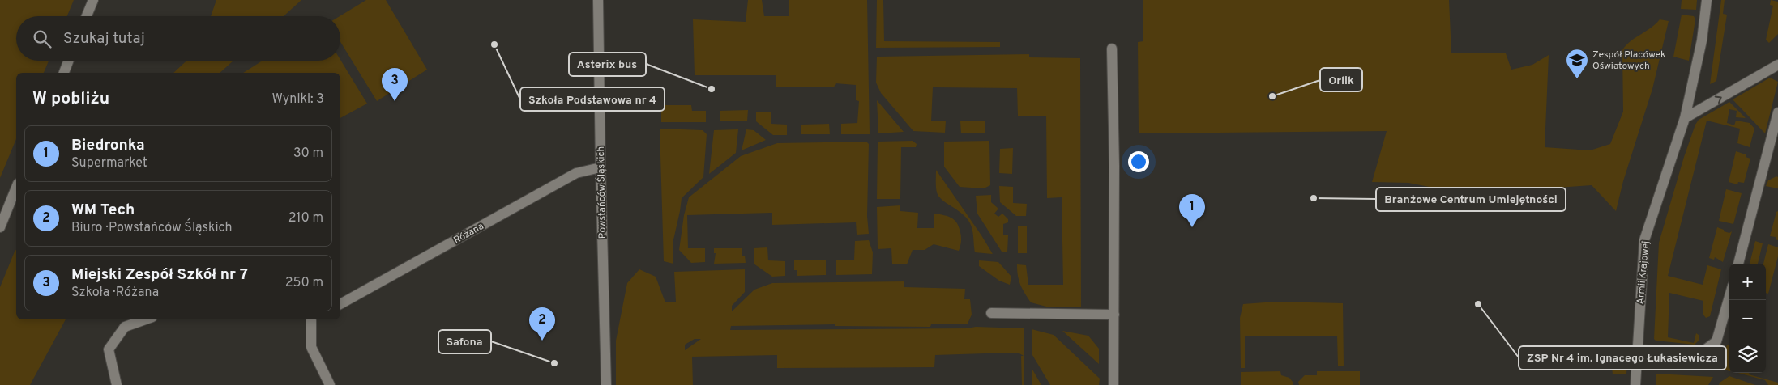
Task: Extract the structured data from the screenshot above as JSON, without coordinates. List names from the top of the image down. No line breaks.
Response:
{"streets":{"street":["Powstańców Śląskich","Różana","Armii Krajowej"]},"crossings":[["Powstańców Śląskich","Różana"]],"places":{"other":["Szkoła Podstawowa nr 4","Asterix bus","Orlik","Branżowe Centrum Umiejętności","ZSP Nr 4 im. Ignacego Łukasiewicza","Safona"],"school or university":["Zespół Placówek Oświatowych"]},"page":{"search":"Szukaj tutaj","pins":["3","1","2"],"heading":["W pobliżu","Wyniki: 3"],"list":[{"mark":"1","name":"Biedronka","note":"Supermarket","value":"30 m"},{"mark":"2","name":"WM Tech","note":"Biuro · Powstańców Śląskich","value":"210 m"},{"mark":"3","name":"Miejski Zespół Szkół nr 7","note":"Szkoła · Różana","value":"250 m"}],"map_buttons":["+","−"]}}
